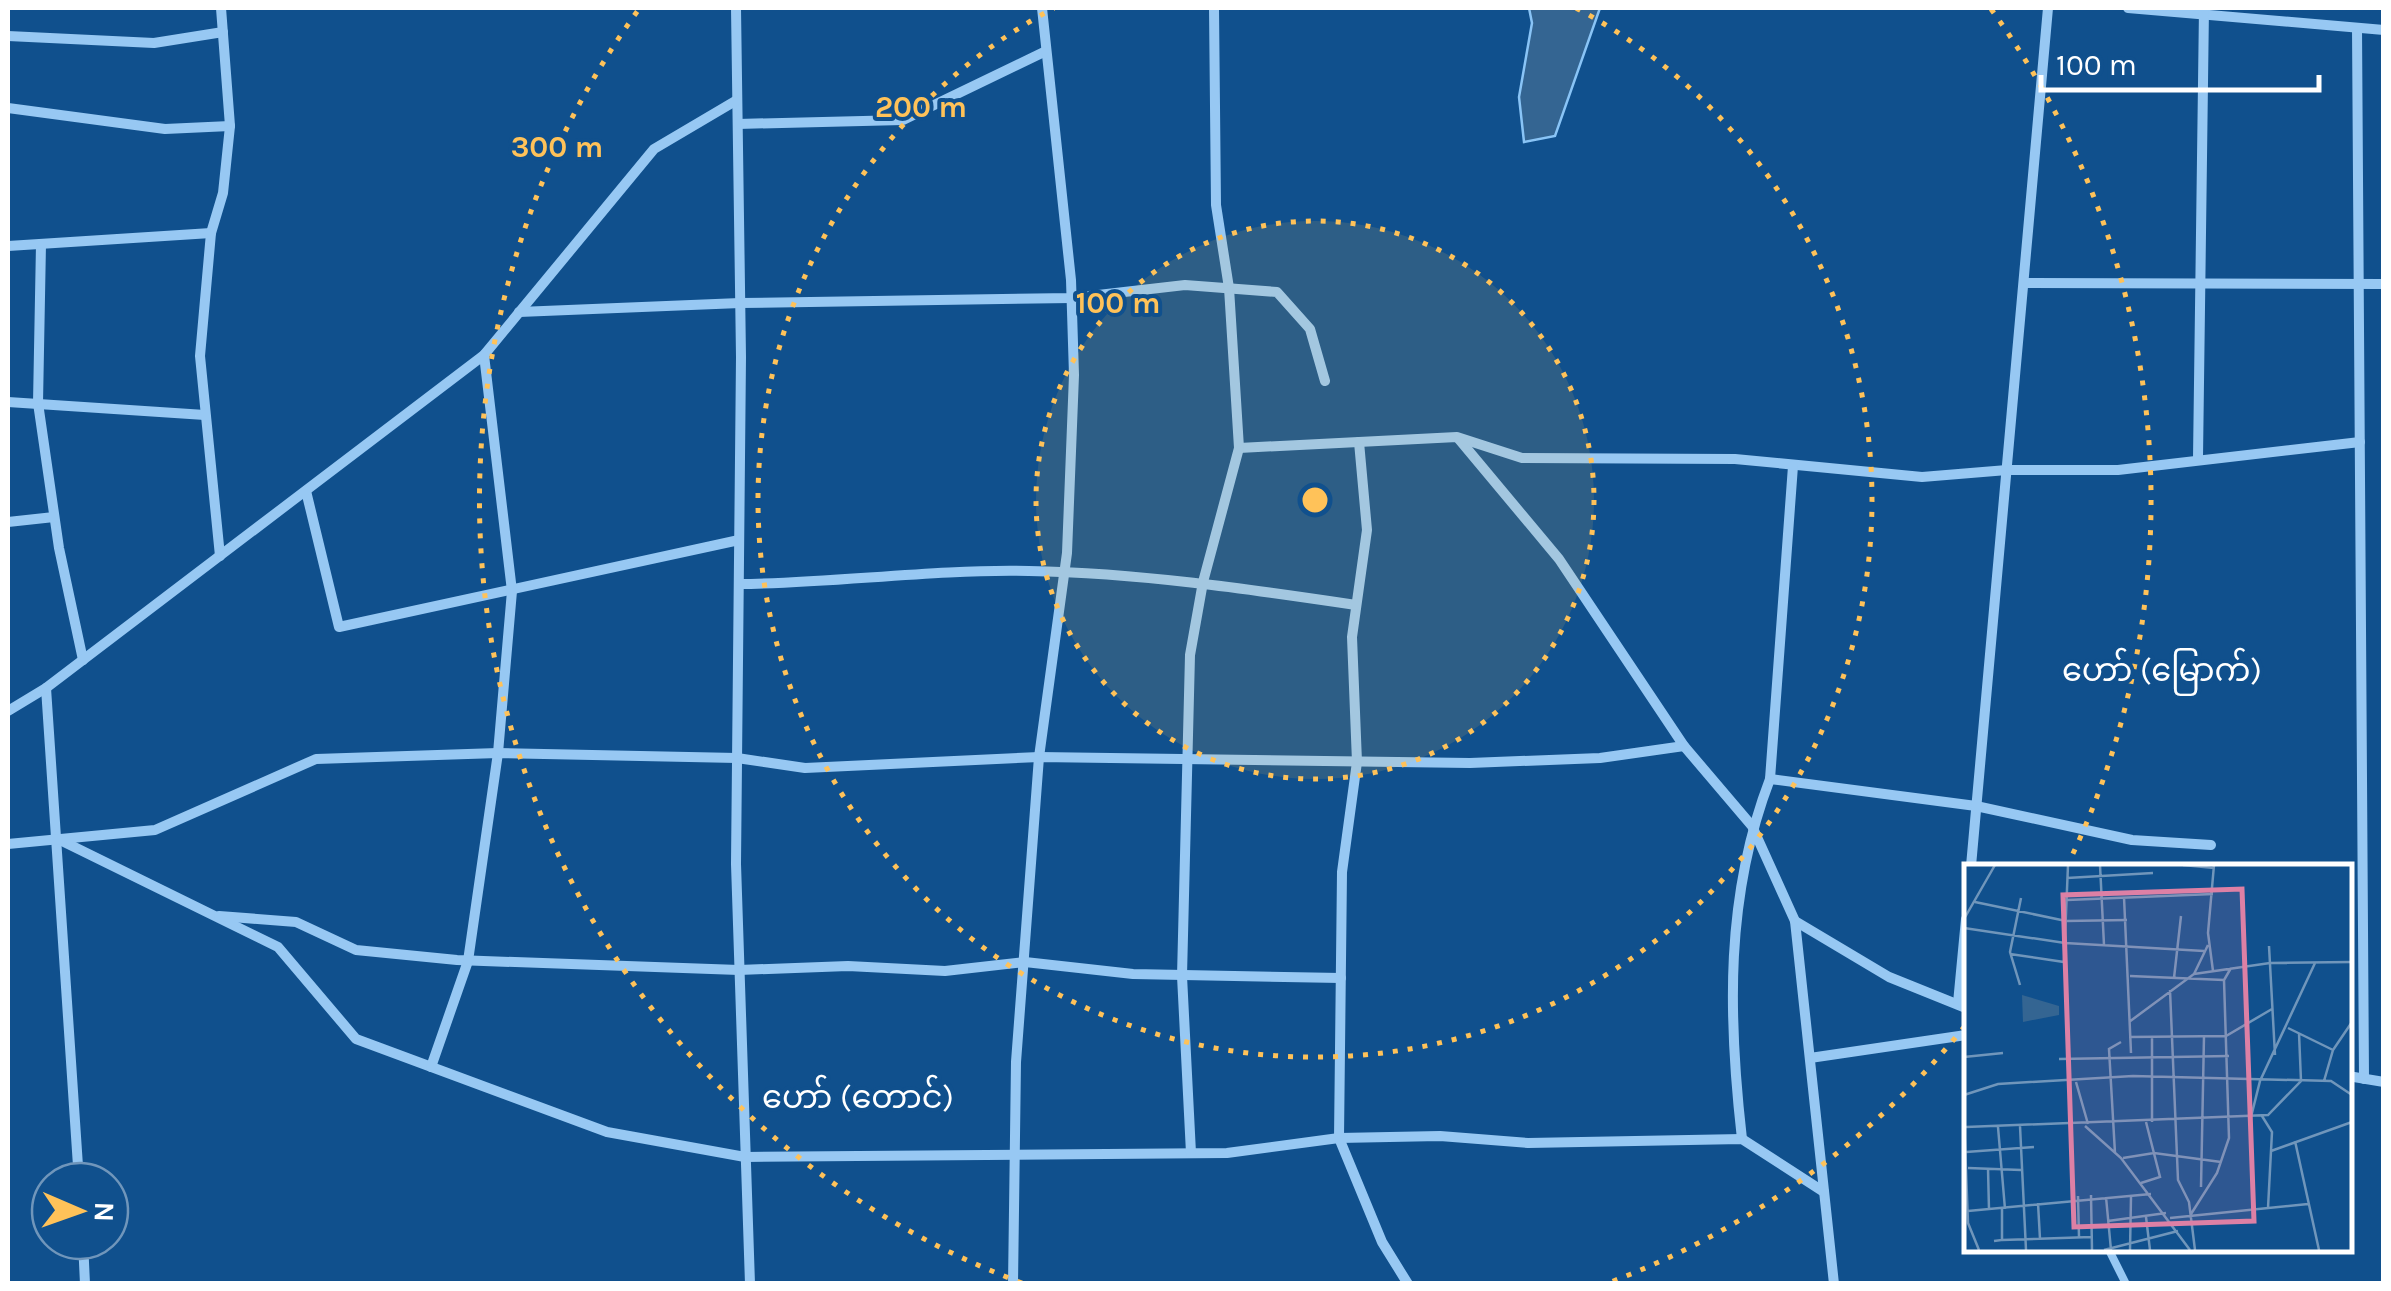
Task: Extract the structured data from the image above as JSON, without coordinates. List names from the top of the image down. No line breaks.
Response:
{"districts":["ဟော် (မြောက်)","ဟော် (တောင်)"],"scale_bar":"100 m","north":"right","rings":["200 m","300 m","100 m"]}
